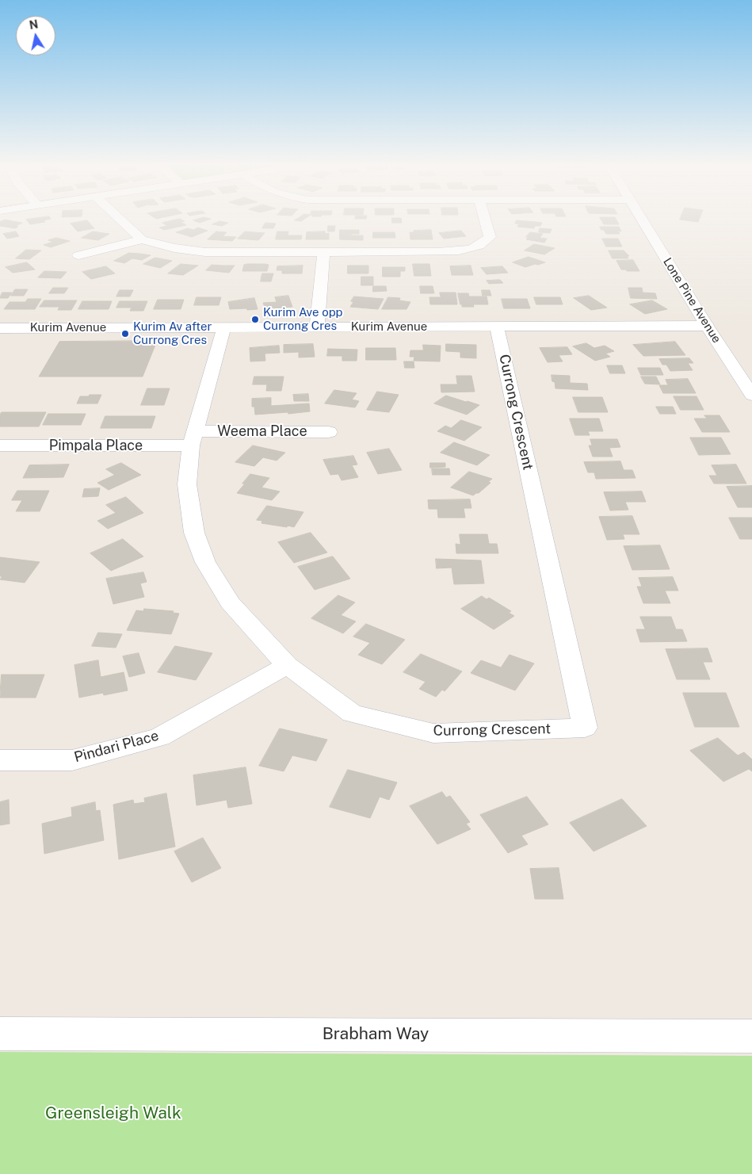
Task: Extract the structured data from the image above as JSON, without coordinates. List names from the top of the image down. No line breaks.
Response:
{"streets":{"street":["Lone Pine Avenue","Kurim Avenue","Currong Crescent","Weema Place","Pimpala Place","Pindari Place","Brabham Way"]},"crossings":[["Lone Pine Avenue","Kurim Avenue"],["Kurim Avenue","Currong Crescent"],["Currong Crescent","Weema Place"],["Currong Crescent","Pimpala Place"],["Currong Crescent","Pindari Place"],["Weema Place","Pimpala Place"]],"parks":["Greensleigh Walk"],"places":["Kurim Ave opp Currong Cres","Kurim Av after Currong Cres"],"north":"top"}
